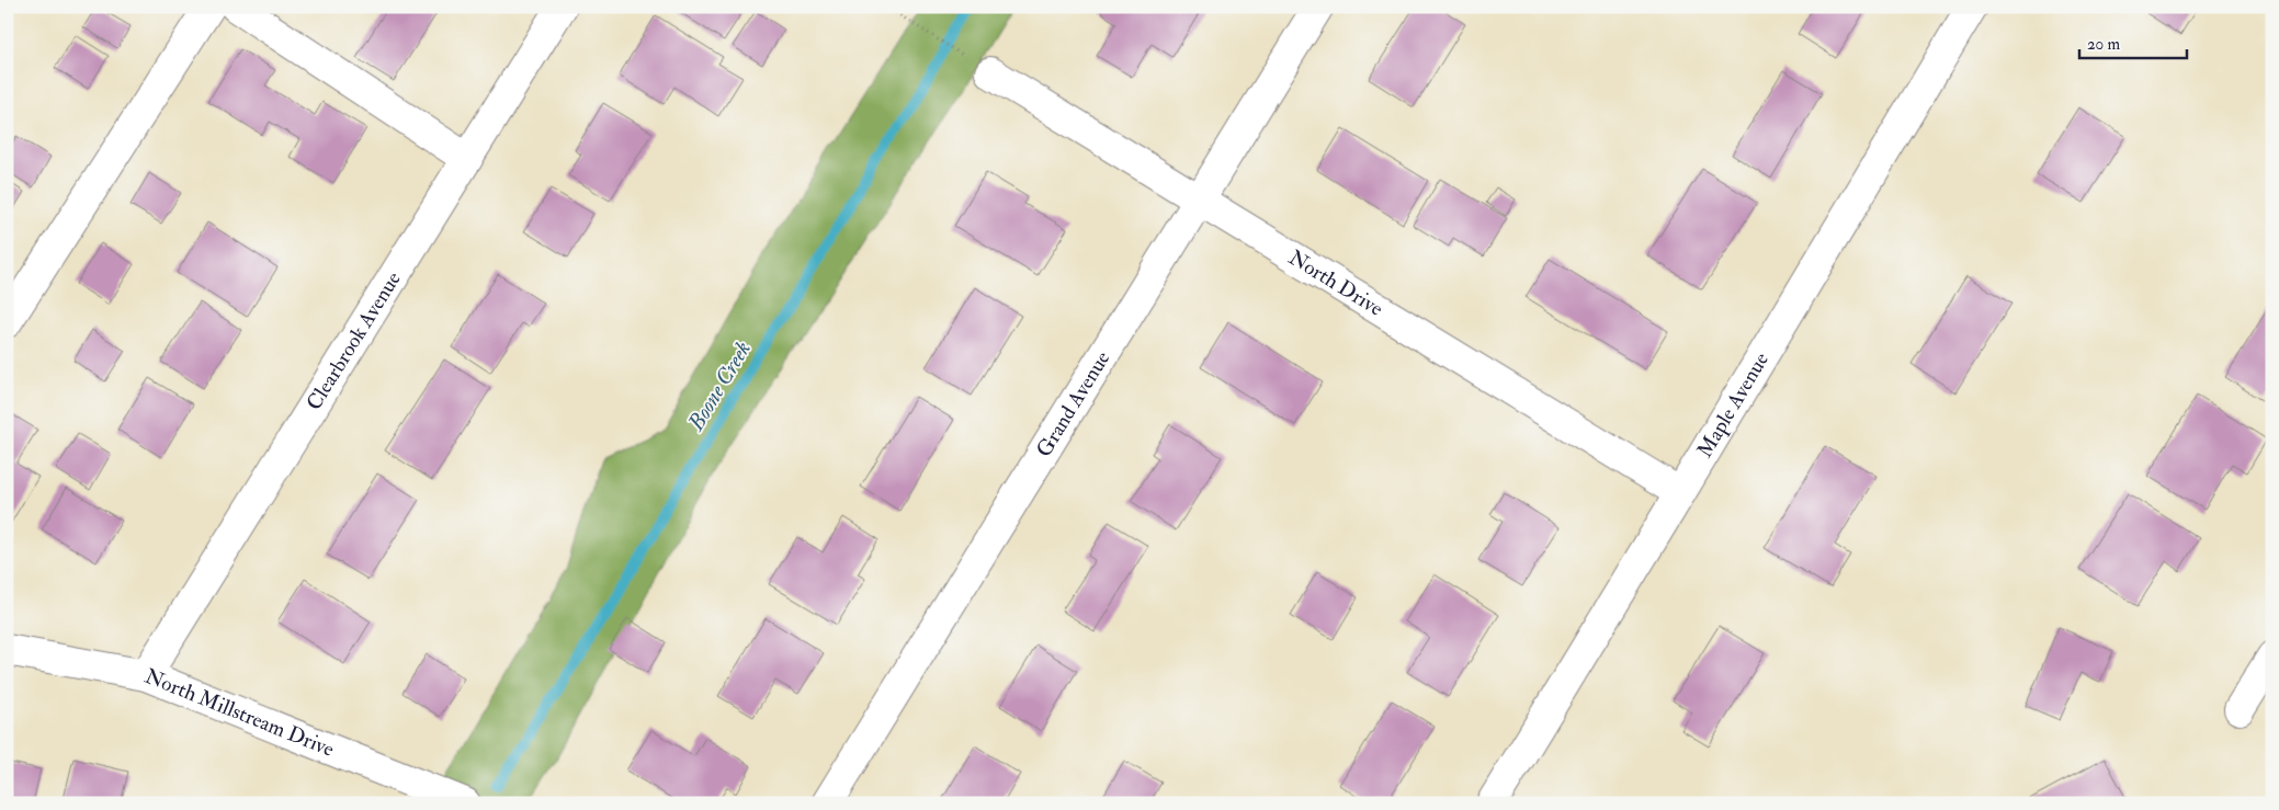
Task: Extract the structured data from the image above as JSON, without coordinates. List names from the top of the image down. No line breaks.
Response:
{"streets":{"street":["North Drive","Clearbrook Avenue","Grand Avenue","Maple Avenue","North Millstream Drive"]},"crossings":[["North Drive","Grand Avenue"],["North Drive","Maple Avenue"],["Clearbrook Avenue","North Millstream Drive"]],"water":["Boone Creek"],"scale_bar":"20 m"}
